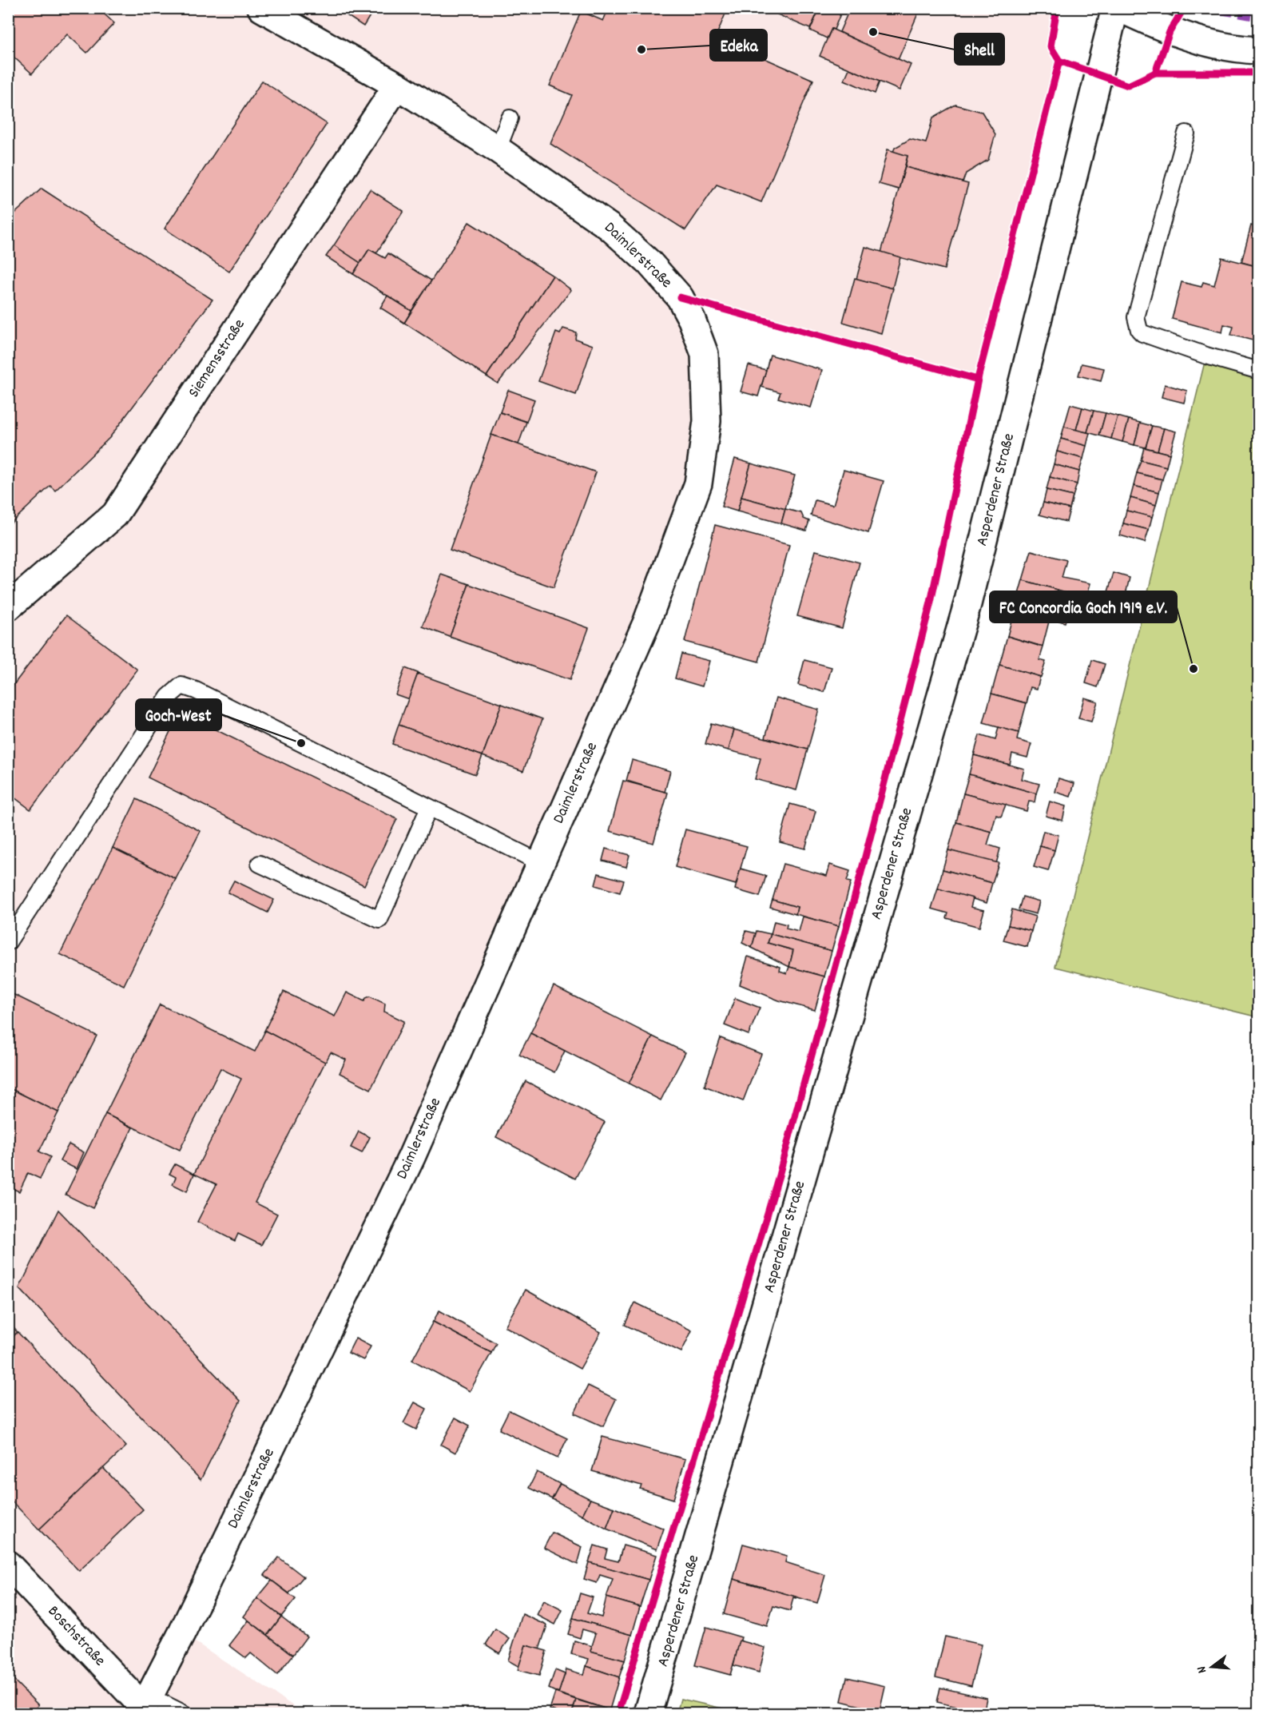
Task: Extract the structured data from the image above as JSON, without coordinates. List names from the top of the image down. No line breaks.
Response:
{"streets":{"street":["Daimlerstraße","Siemensstraße","Asperdener Straße","Boschstraße"]},"crossings":[["Daimlerstraße","Siemensstraße"],["Daimlerstraße","Boschstraße"]],"places":["Shell","Edeka","FC Concordia Goch 1919 e.V.","Goch-West"],"north":"left"}
